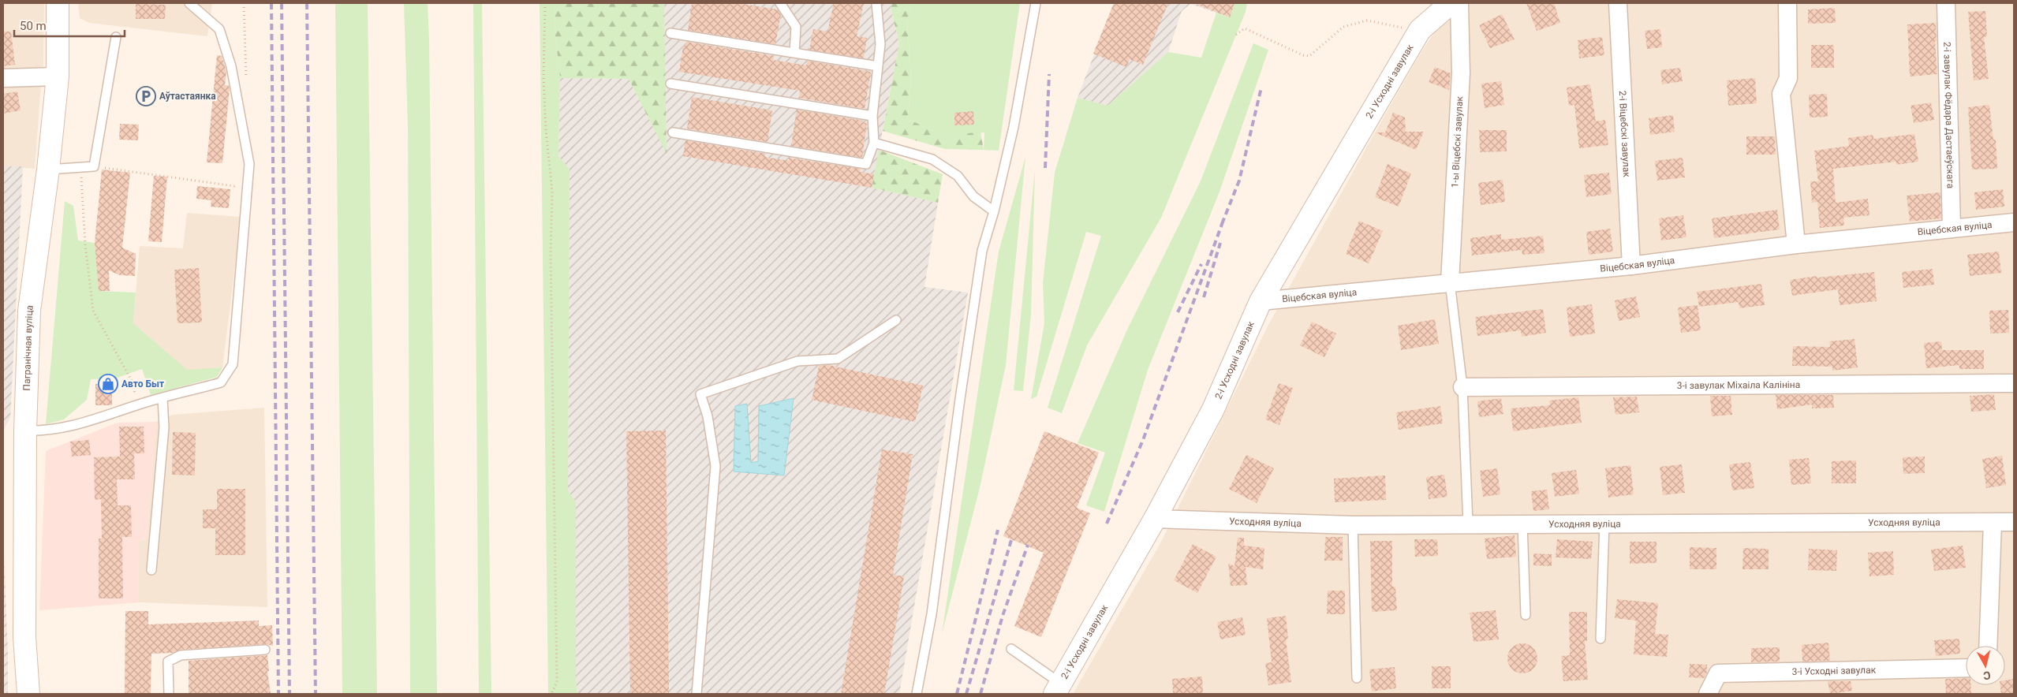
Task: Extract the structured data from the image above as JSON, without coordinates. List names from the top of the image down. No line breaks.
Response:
{"streets":{"street":["2-і Усходні завулак","2-і завулак Фёдара Дастаеўскага","2-і Віцебскі завулак","1-ы Віцебскі завулак","Віцебская вуліца","Пагранічная вуліца","3-і завулак Міхаіла Калініна","Усходняя вуліца","3-і Усходні завулак"]},"crossings":[["2-і Усходні завулак","Віцебская вуліца"],["2-і Усходні завулак","Усходняя вуліца"],["2-і завулак Фёдара Дастаеўскага","Віцебская вуліца"],["2-і Віцебскі завулак","Віцебская вуліца"],["1-ы Віцебскі завулак","Віцебская вуліца"]],"places":{"parking":["Аўтастаянка"],"shop":["Авто Быт"]},"scale_bar":"50 m","north":"bottom"}
